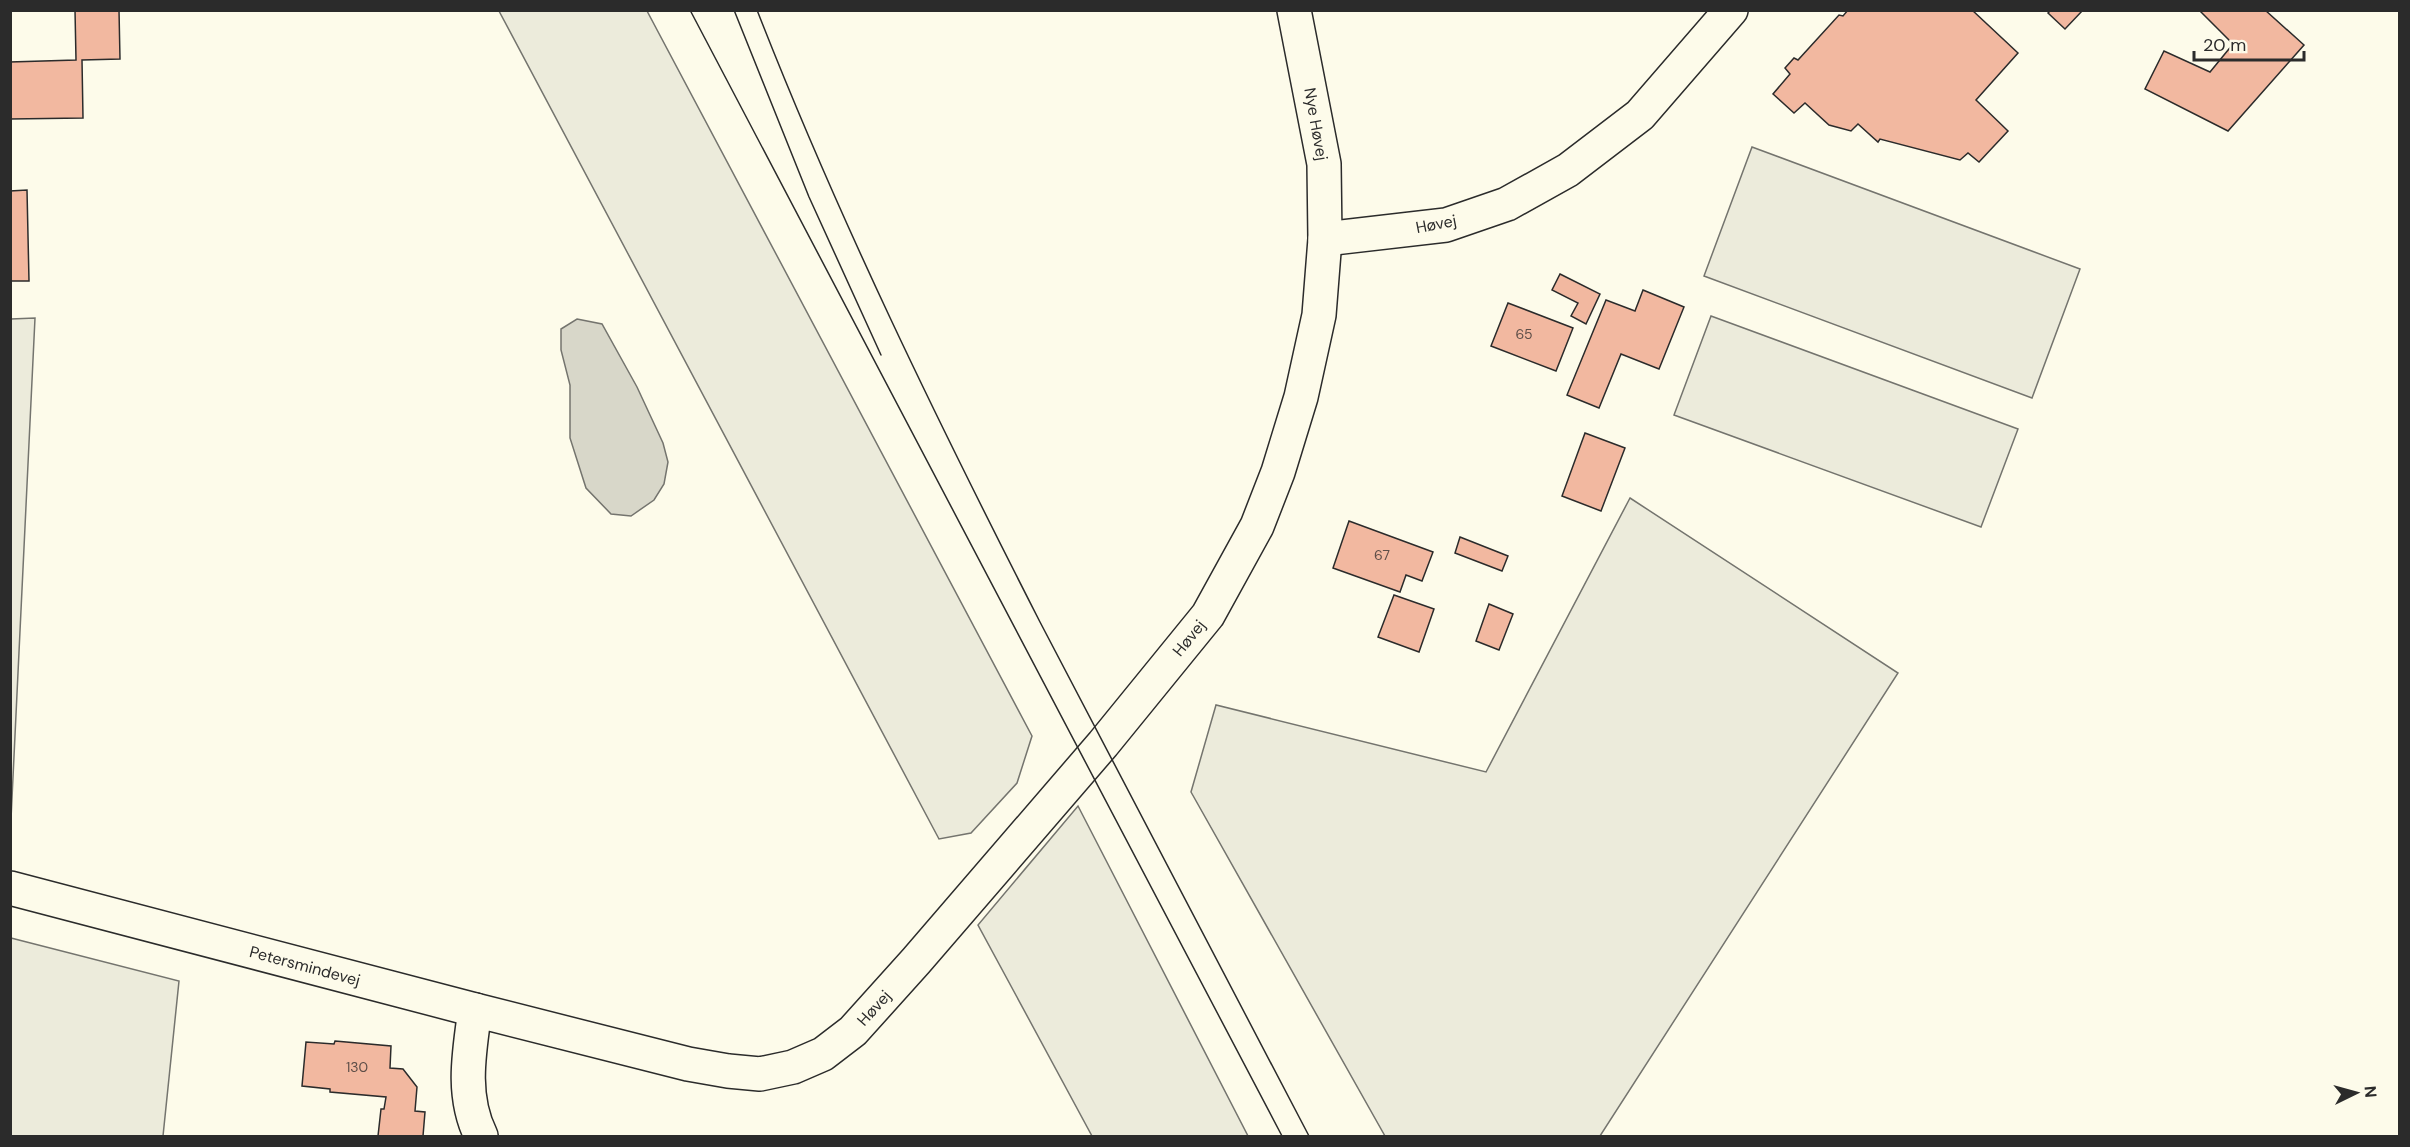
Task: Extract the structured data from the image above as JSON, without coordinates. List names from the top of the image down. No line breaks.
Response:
{"streets":{"street":["Nye Høvej","Høvej","Petersmindevej"]},"crossings":[["Nye Høvej","Høvej"],["Høvej","Petersmindevej"]],"house_numbers":["65","67","130"],"scale_bar":"20 m","north":"right"}
